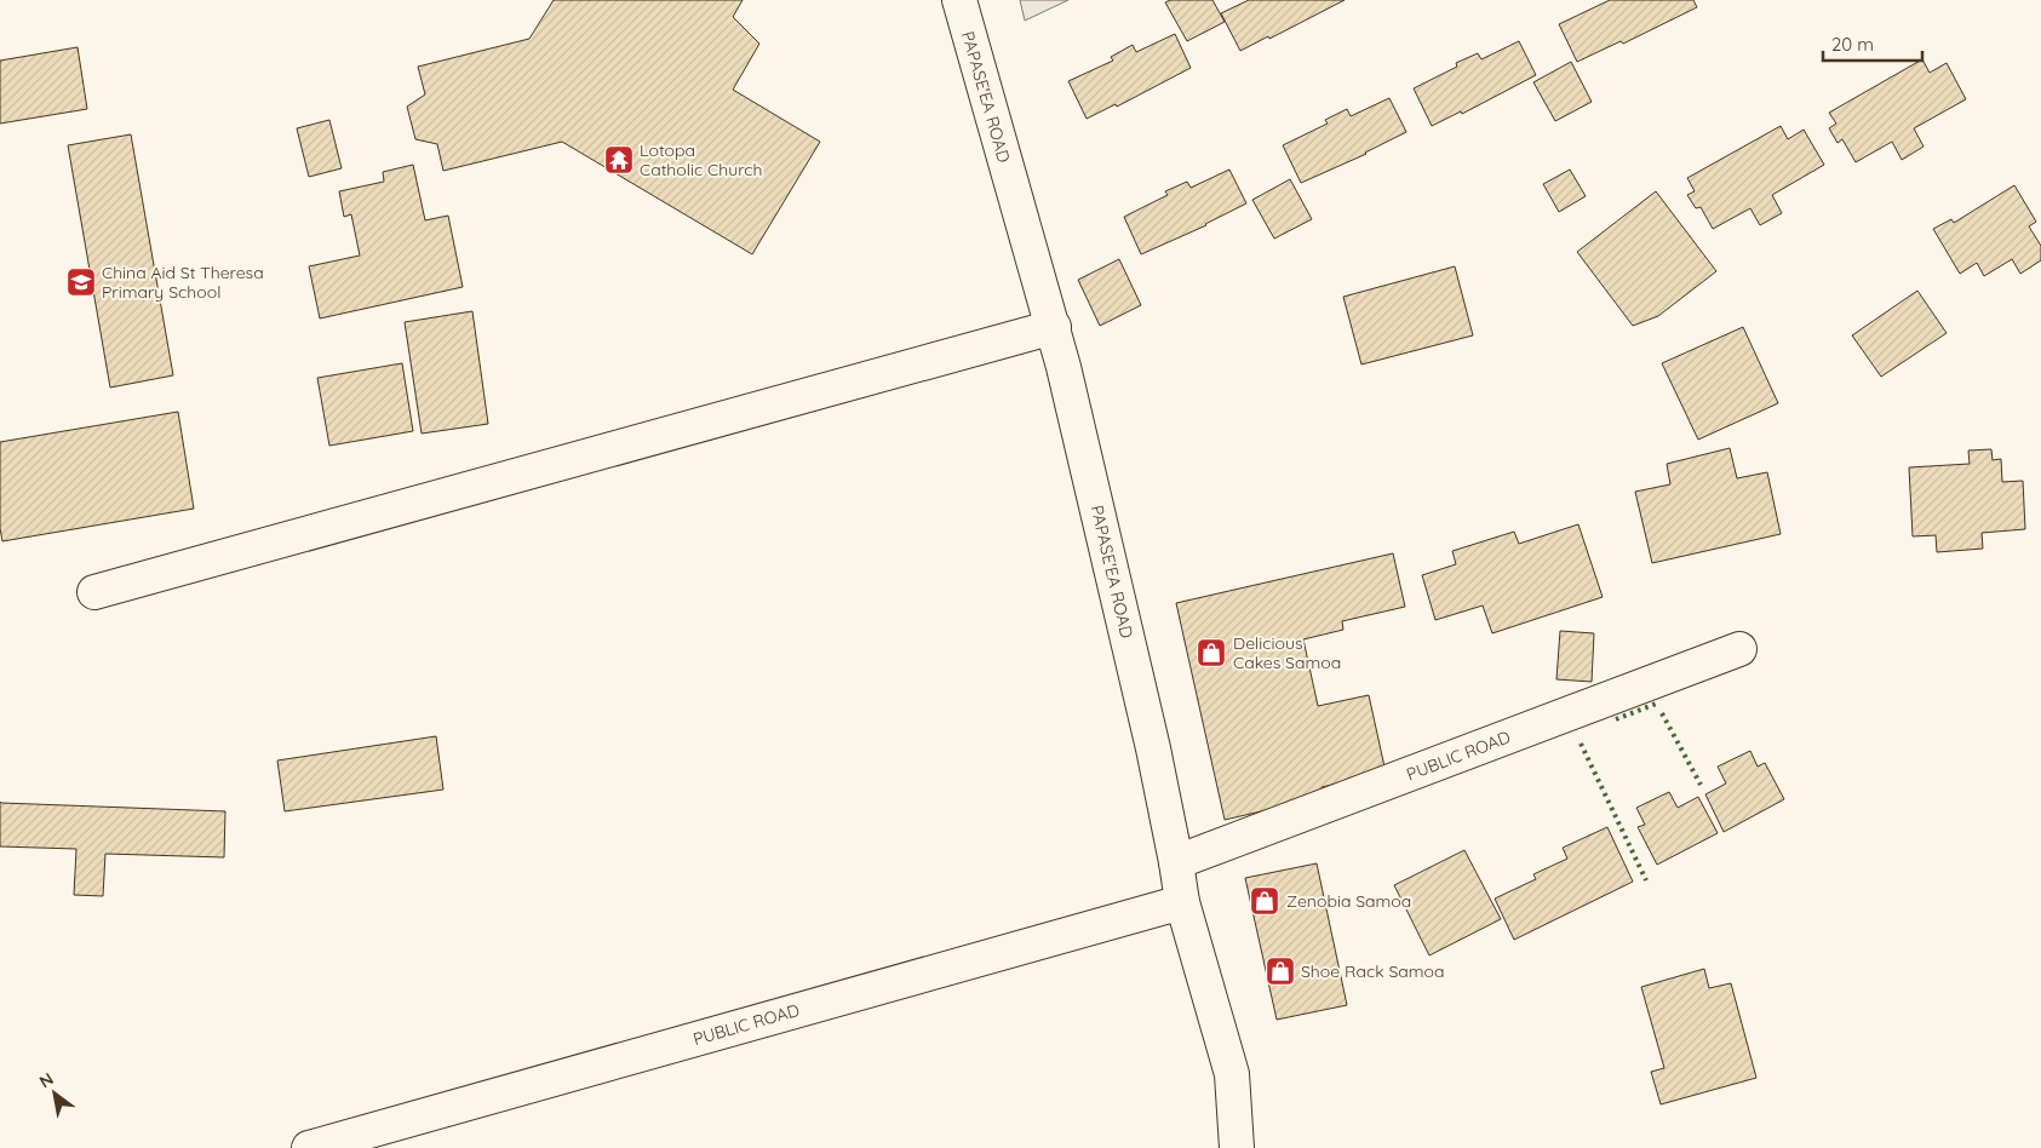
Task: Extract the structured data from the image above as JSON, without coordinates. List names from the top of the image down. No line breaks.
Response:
{"streets":{"street":["PAPASE'EA ROAD","PUBLIC ROAD"]},"crossings":[["PAPASE'EA ROAD","PUBLIC ROAD"]],"places":{"temple":["Lotopa Catholic Church"],"school or university":["China Aid St Theresa Primary School"],"shop":["Delicious Cakes Samoa","Zenobia Samoa","Shoe Rack Samoa"]},"scale_bar":"20 m","north":"top left"}
